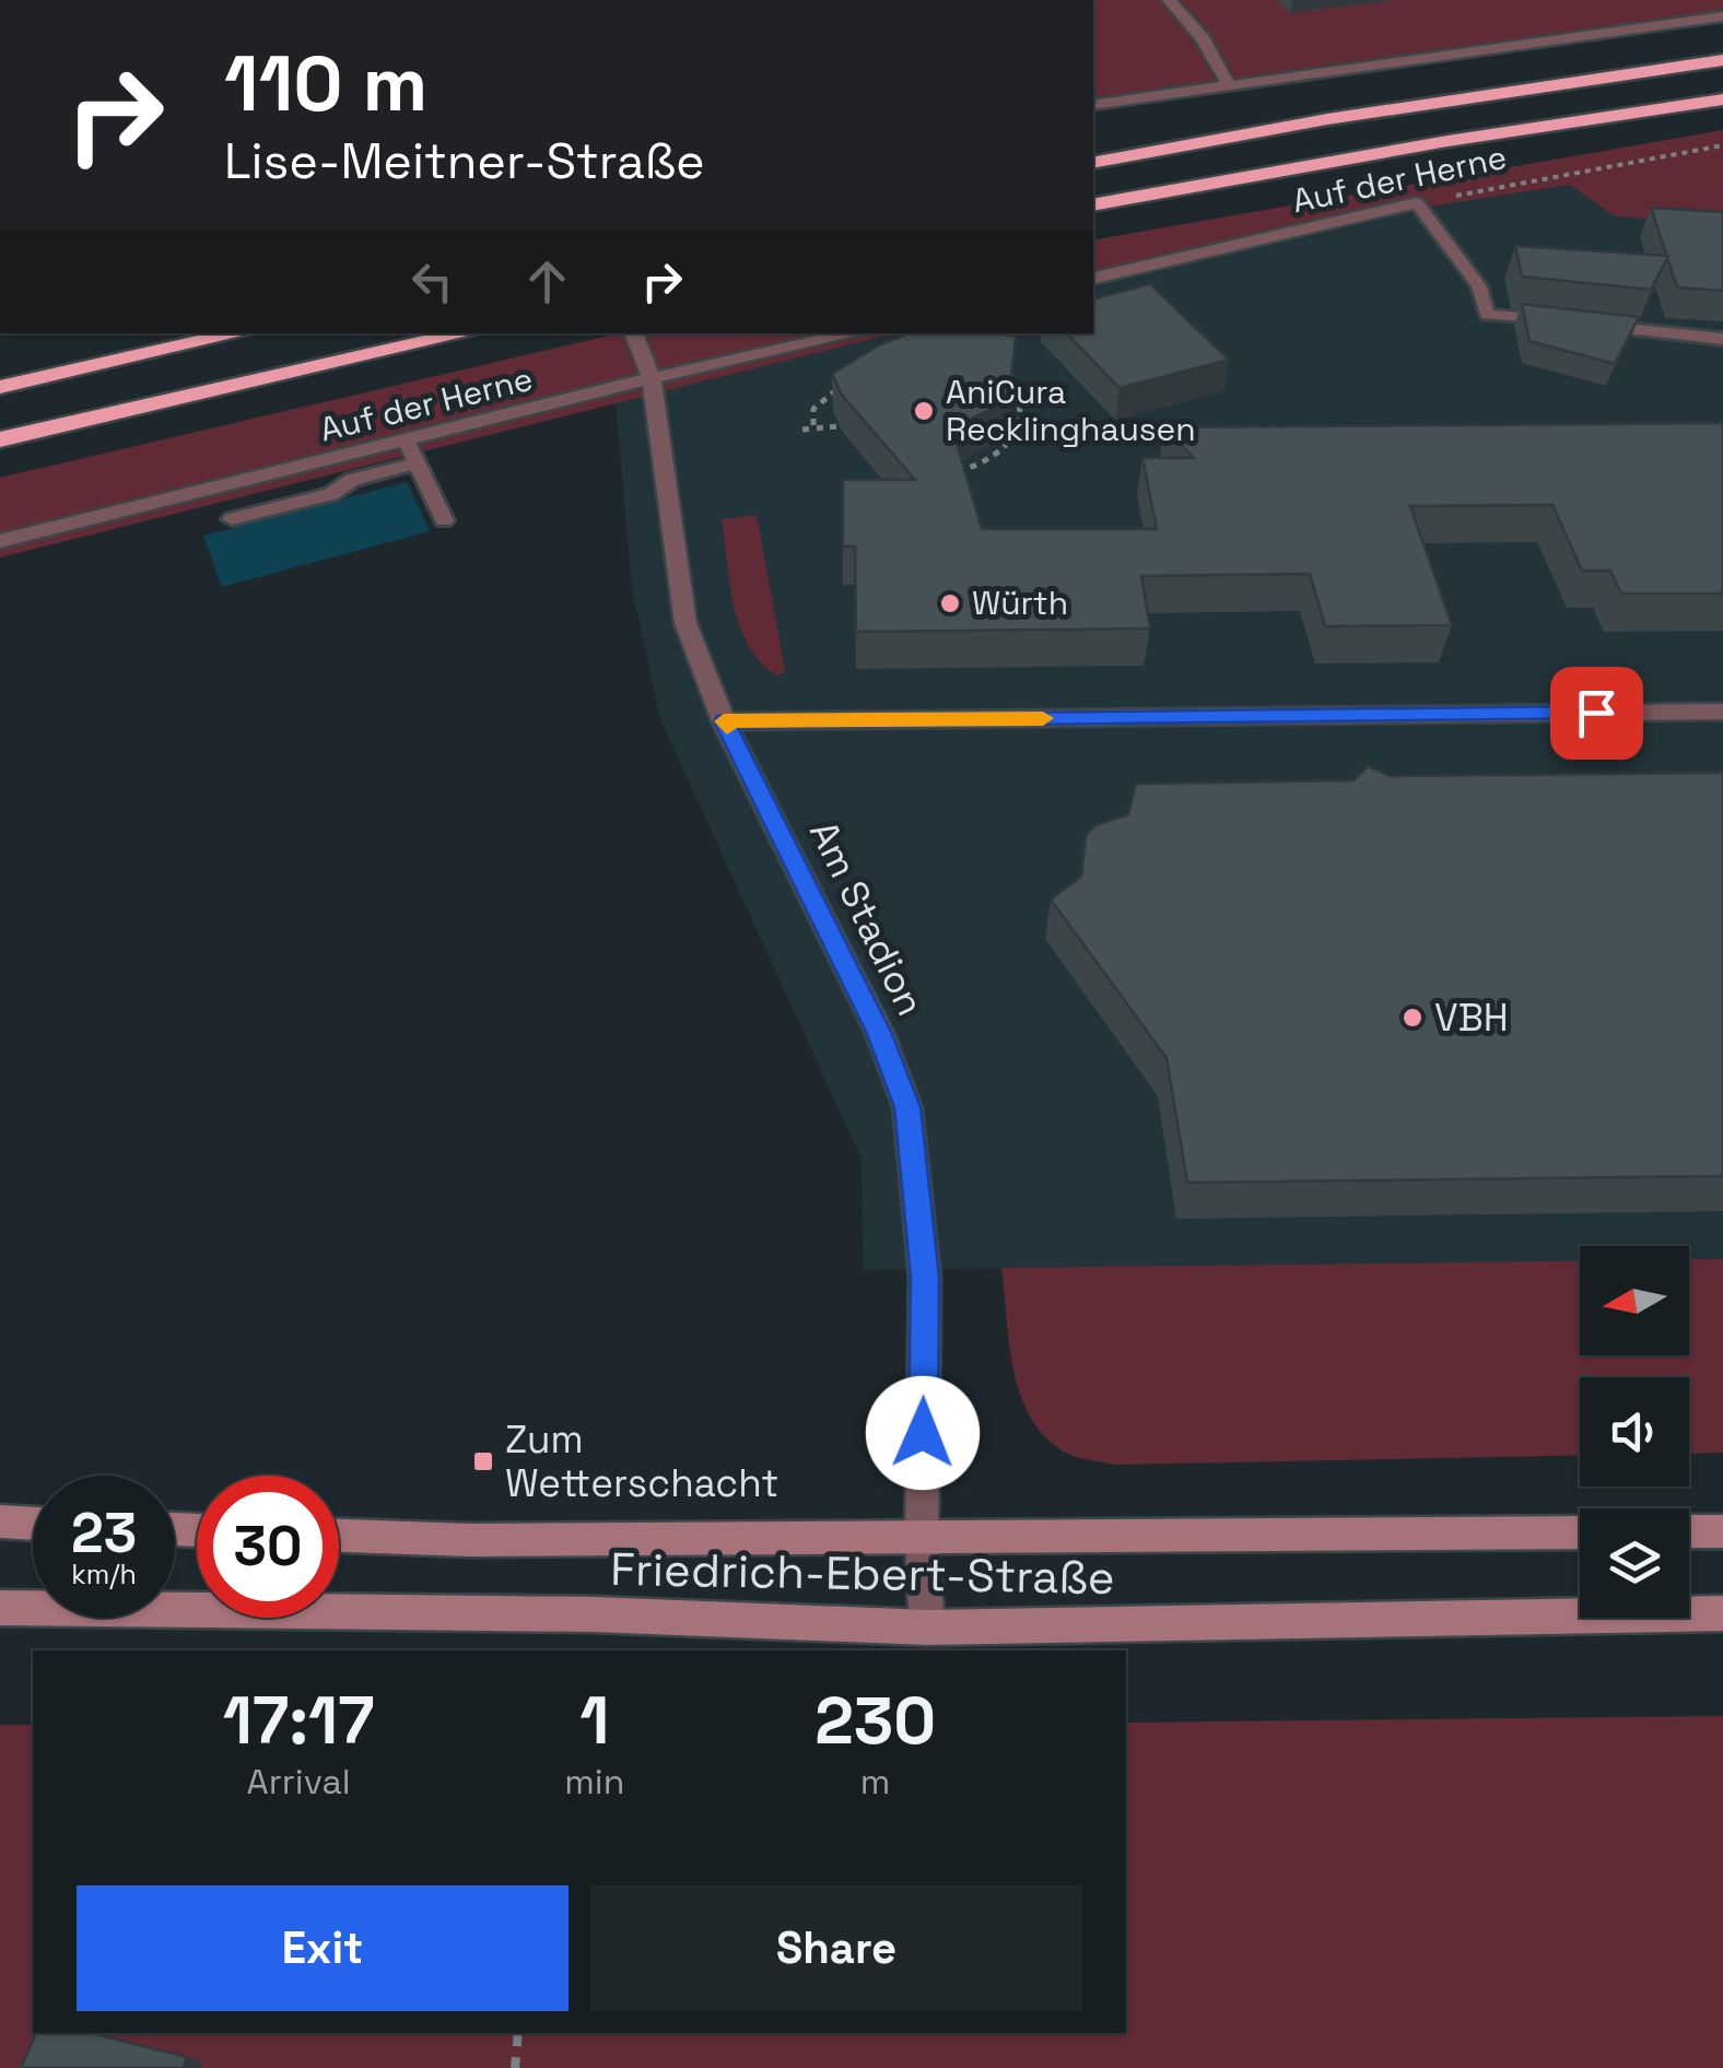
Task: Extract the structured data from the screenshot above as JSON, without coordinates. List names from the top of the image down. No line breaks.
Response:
{"streets":{"main road":["Friedrich-Ebert-Straße"],"street":["Auf der Herne","Am Stadion"]},"crossings":[["Auf der Herne","Am Stadion"],["Am Stadion","Friedrich-Ebert-Straße"]],"places":{"other":["AniCura Recklinghausen","Würth","VBH"],"transit":["Zum Wetterschacht"]},"north":"left","page":{"turn":["110 m","Lise-Meitner-Straße"],"speed":"23 km/h","limit":"30","eta":["17:17","Arrival","1","min","230","m"],"buttons":["Exit","Share"]}}
